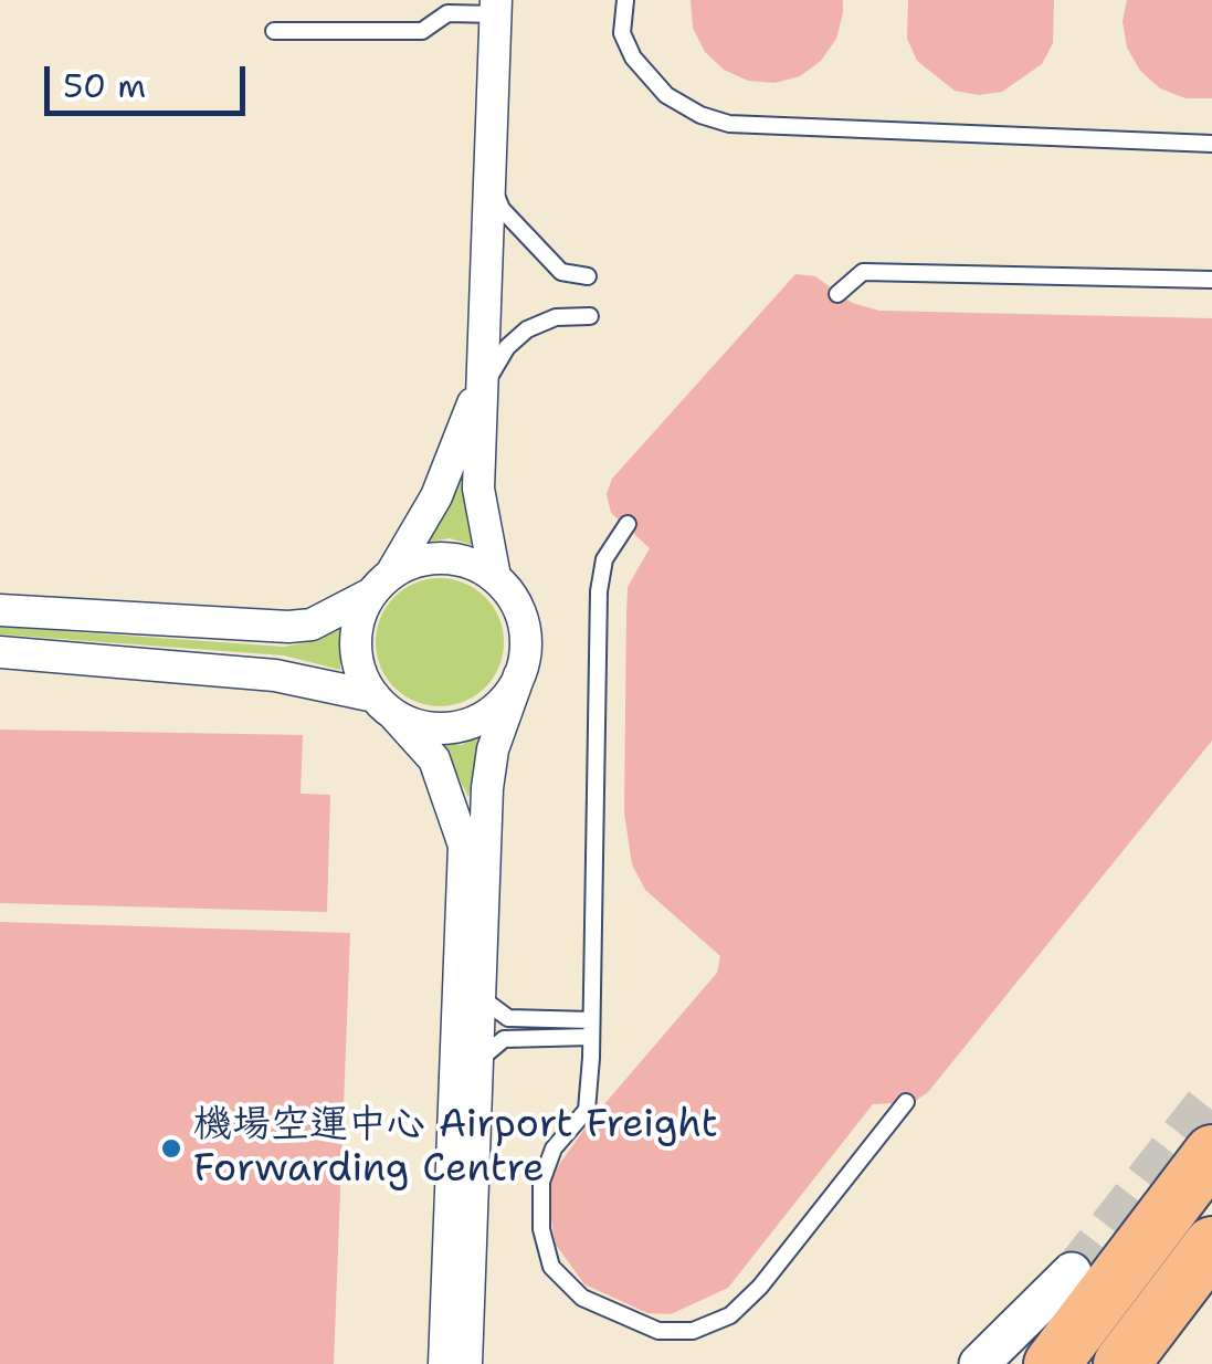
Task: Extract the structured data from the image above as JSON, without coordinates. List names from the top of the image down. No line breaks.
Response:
{"places":["機場空運中心 Airport Freight Forwarding Centre"],"scale_bar":"50 m"}
